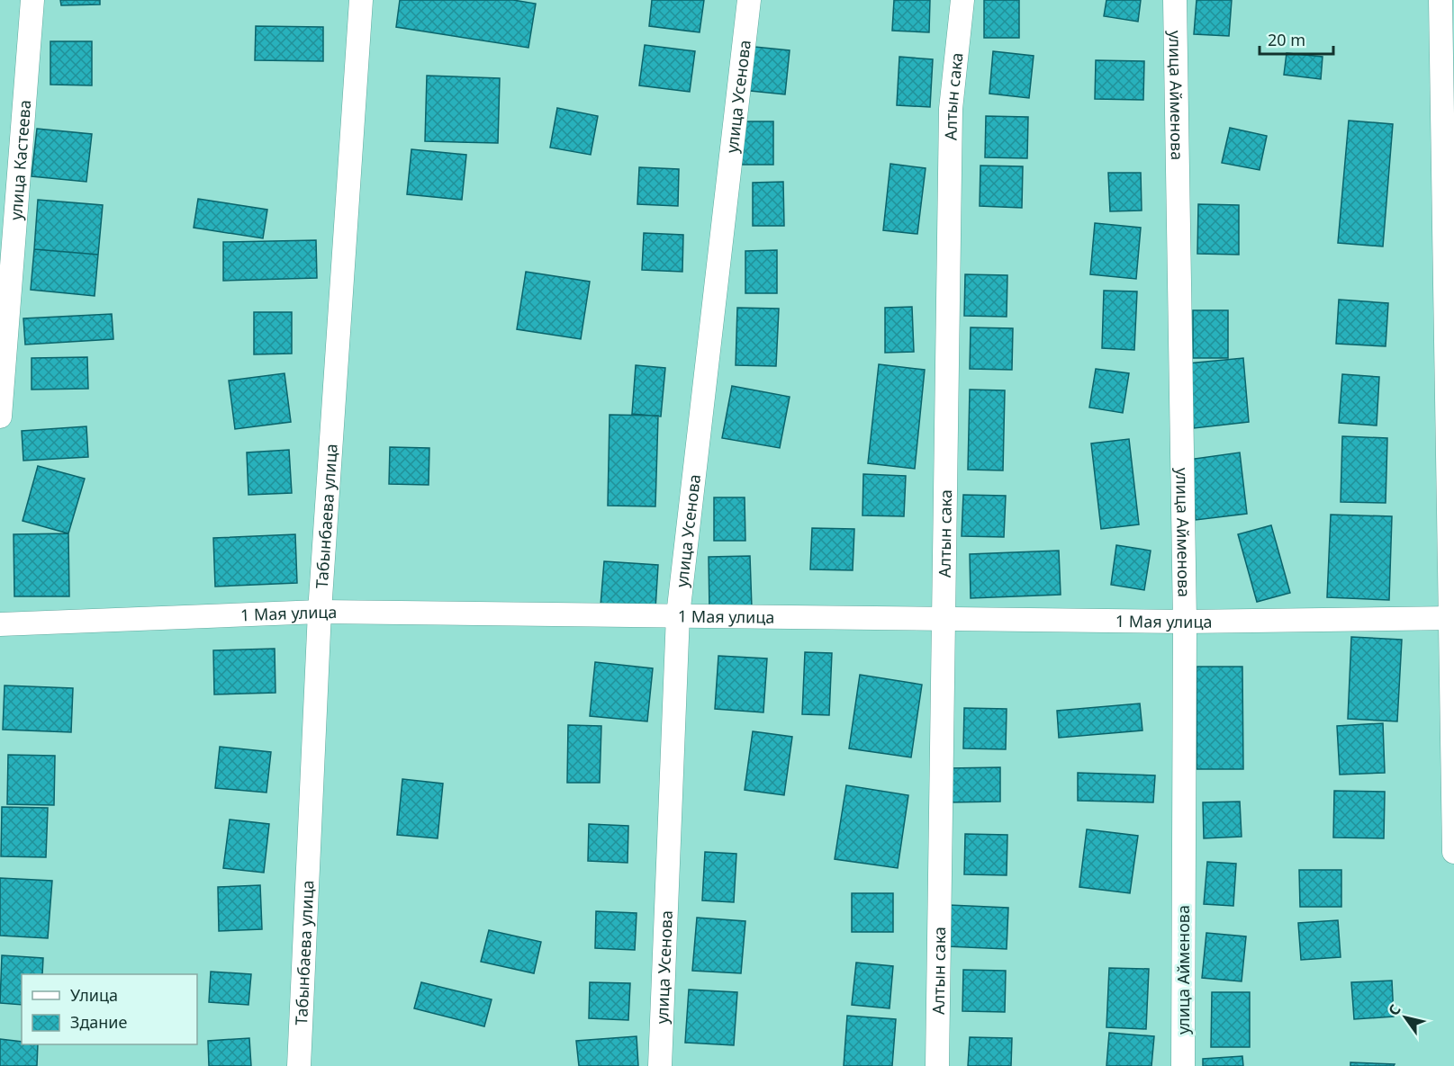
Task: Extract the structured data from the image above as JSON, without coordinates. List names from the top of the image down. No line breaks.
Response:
{"streets":{"street":["Алтын сака","улица Айменова","улица Усенова","улица Кастеева","Табынбаева улица","1 Мая улица"]},"crossings":[["Алтын сака","1 Мая улица"],["улица Айменова","1 Мая улица"],["улица Усенова","1 Мая улица"],["Табынбаева улица","1 Мая улица"]],"legend":["Улица","Здание"],"scale_bar":"20 m","north":"top left"}
